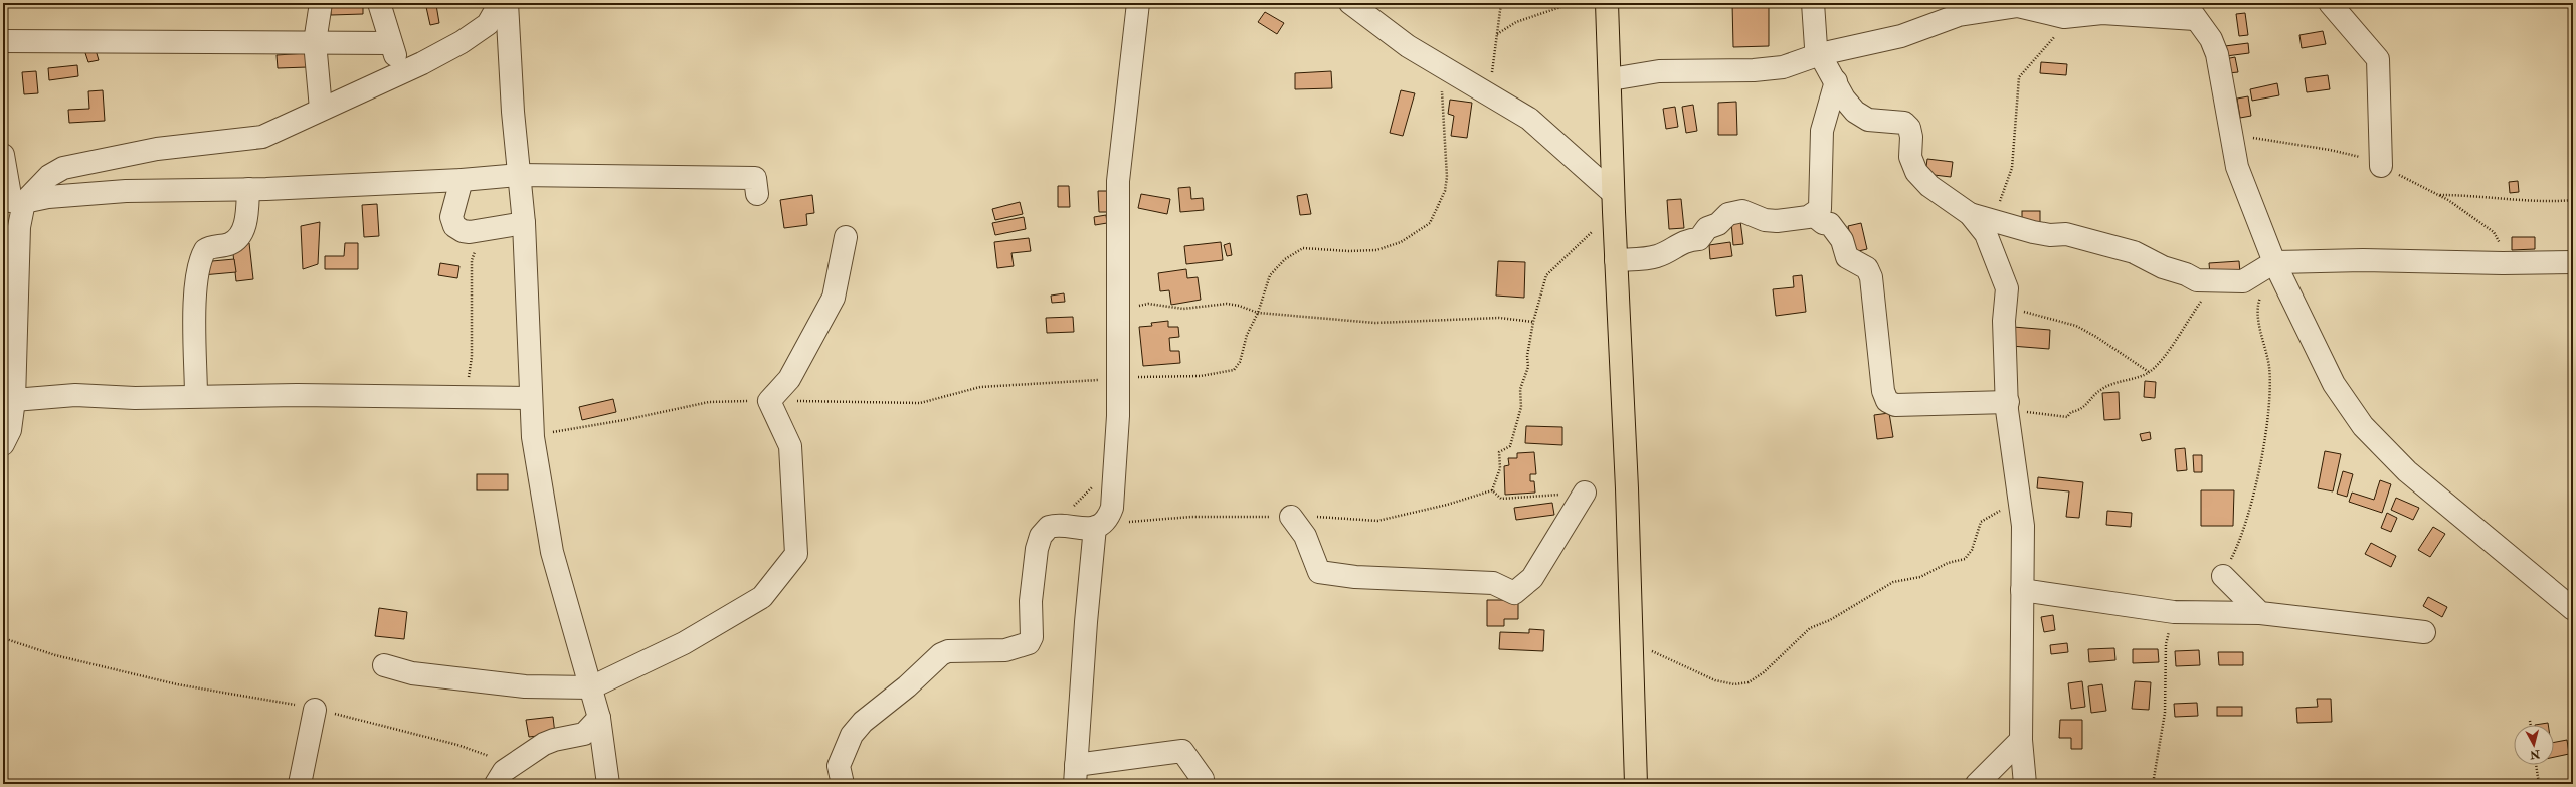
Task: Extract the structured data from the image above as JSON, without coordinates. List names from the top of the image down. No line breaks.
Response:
{"north":"bottom"}
